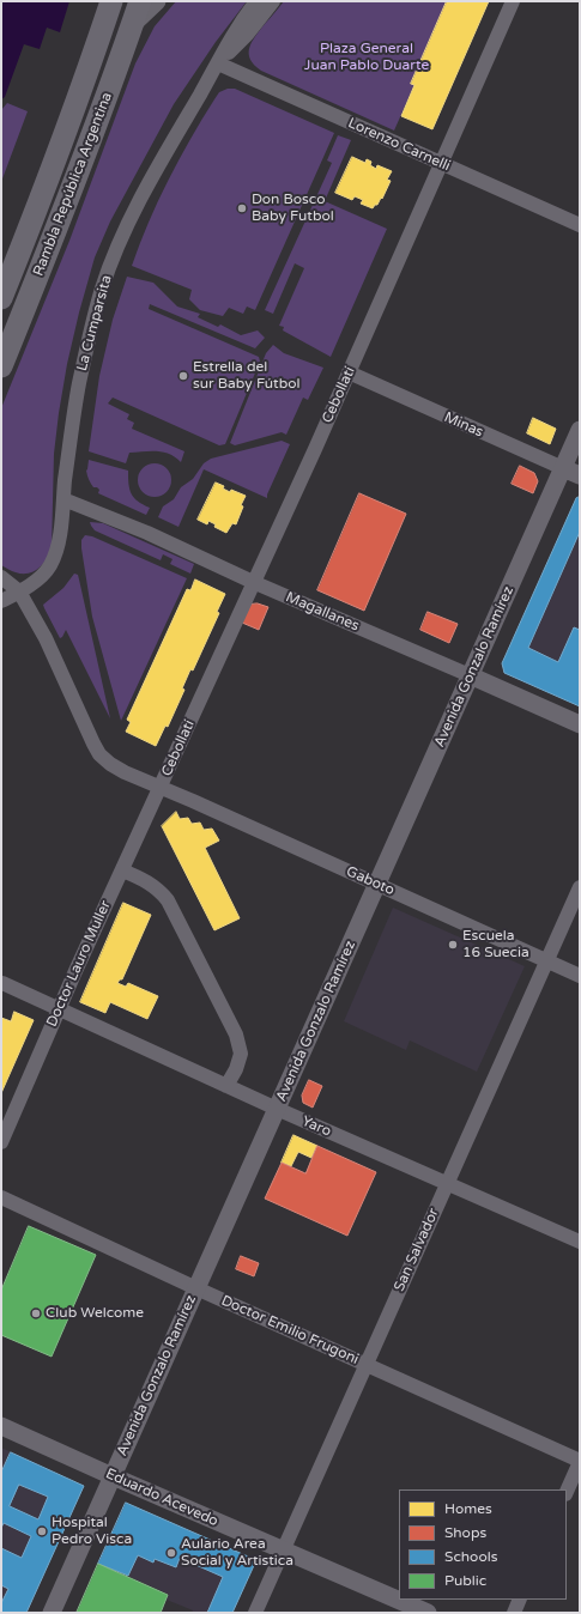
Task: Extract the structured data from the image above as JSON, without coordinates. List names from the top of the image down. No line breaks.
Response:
{"streets":{"main road":["Rambla República Argentina"],"street":["Lorenzo Carnelli","La Cumparsita","Cebollatí","Minas","Magallanes","Avenida Gonzalo Ramírez","Gaboto","Doctor Lauro Muller","Yaro","San Salvador","Doctor Emilio Frugoni","Eduardo Acevedo"]},"crossings":[["Lorenzo Carnelli","La Cumparsita"],["Lorenzo Carnelli","Cebollatí"],["La Cumparsita","Magallanes"],["La Cumparsita","Gaboto"],["Cebollatí","Minas"],["Cebollatí","Magallanes"],["Cebollatí","Gaboto"],["Cebollatí","Doctor Lauro Muller"],["Minas","Avenida Gonzalo Ramírez"],["Magallanes","Avenida Gonzalo Ramírez"],["Avenida Gonzalo Ramírez","Gaboto"],["Avenida Gonzalo Ramírez","Yaro"],["Avenida Gonzalo Ramírez","Doctor Emilio Frugoni"],["Avenida Gonzalo Ramírez","Eduardo Acevedo"],["Gaboto","Doctor Lauro Muller"],["Gaboto","San Salvador"],["Doctor Lauro Muller","Yaro"],["Yaro","San Salvador"],["San Salvador","Doctor Emilio Frugoni"],["San Salvador","Eduardo Acevedo"]],"parks":["Plaza General Juan Pablo Duarte"],"places":["Don Bosco Baby Futbol","Estrella del sur Baby Fútbol","Escuela 16 Suecia","Club Welcome","Hospital Pedro Visca","Aulario Area Social y Artistica"],"legend":["Homes","Shops","Schools","Public"]}
